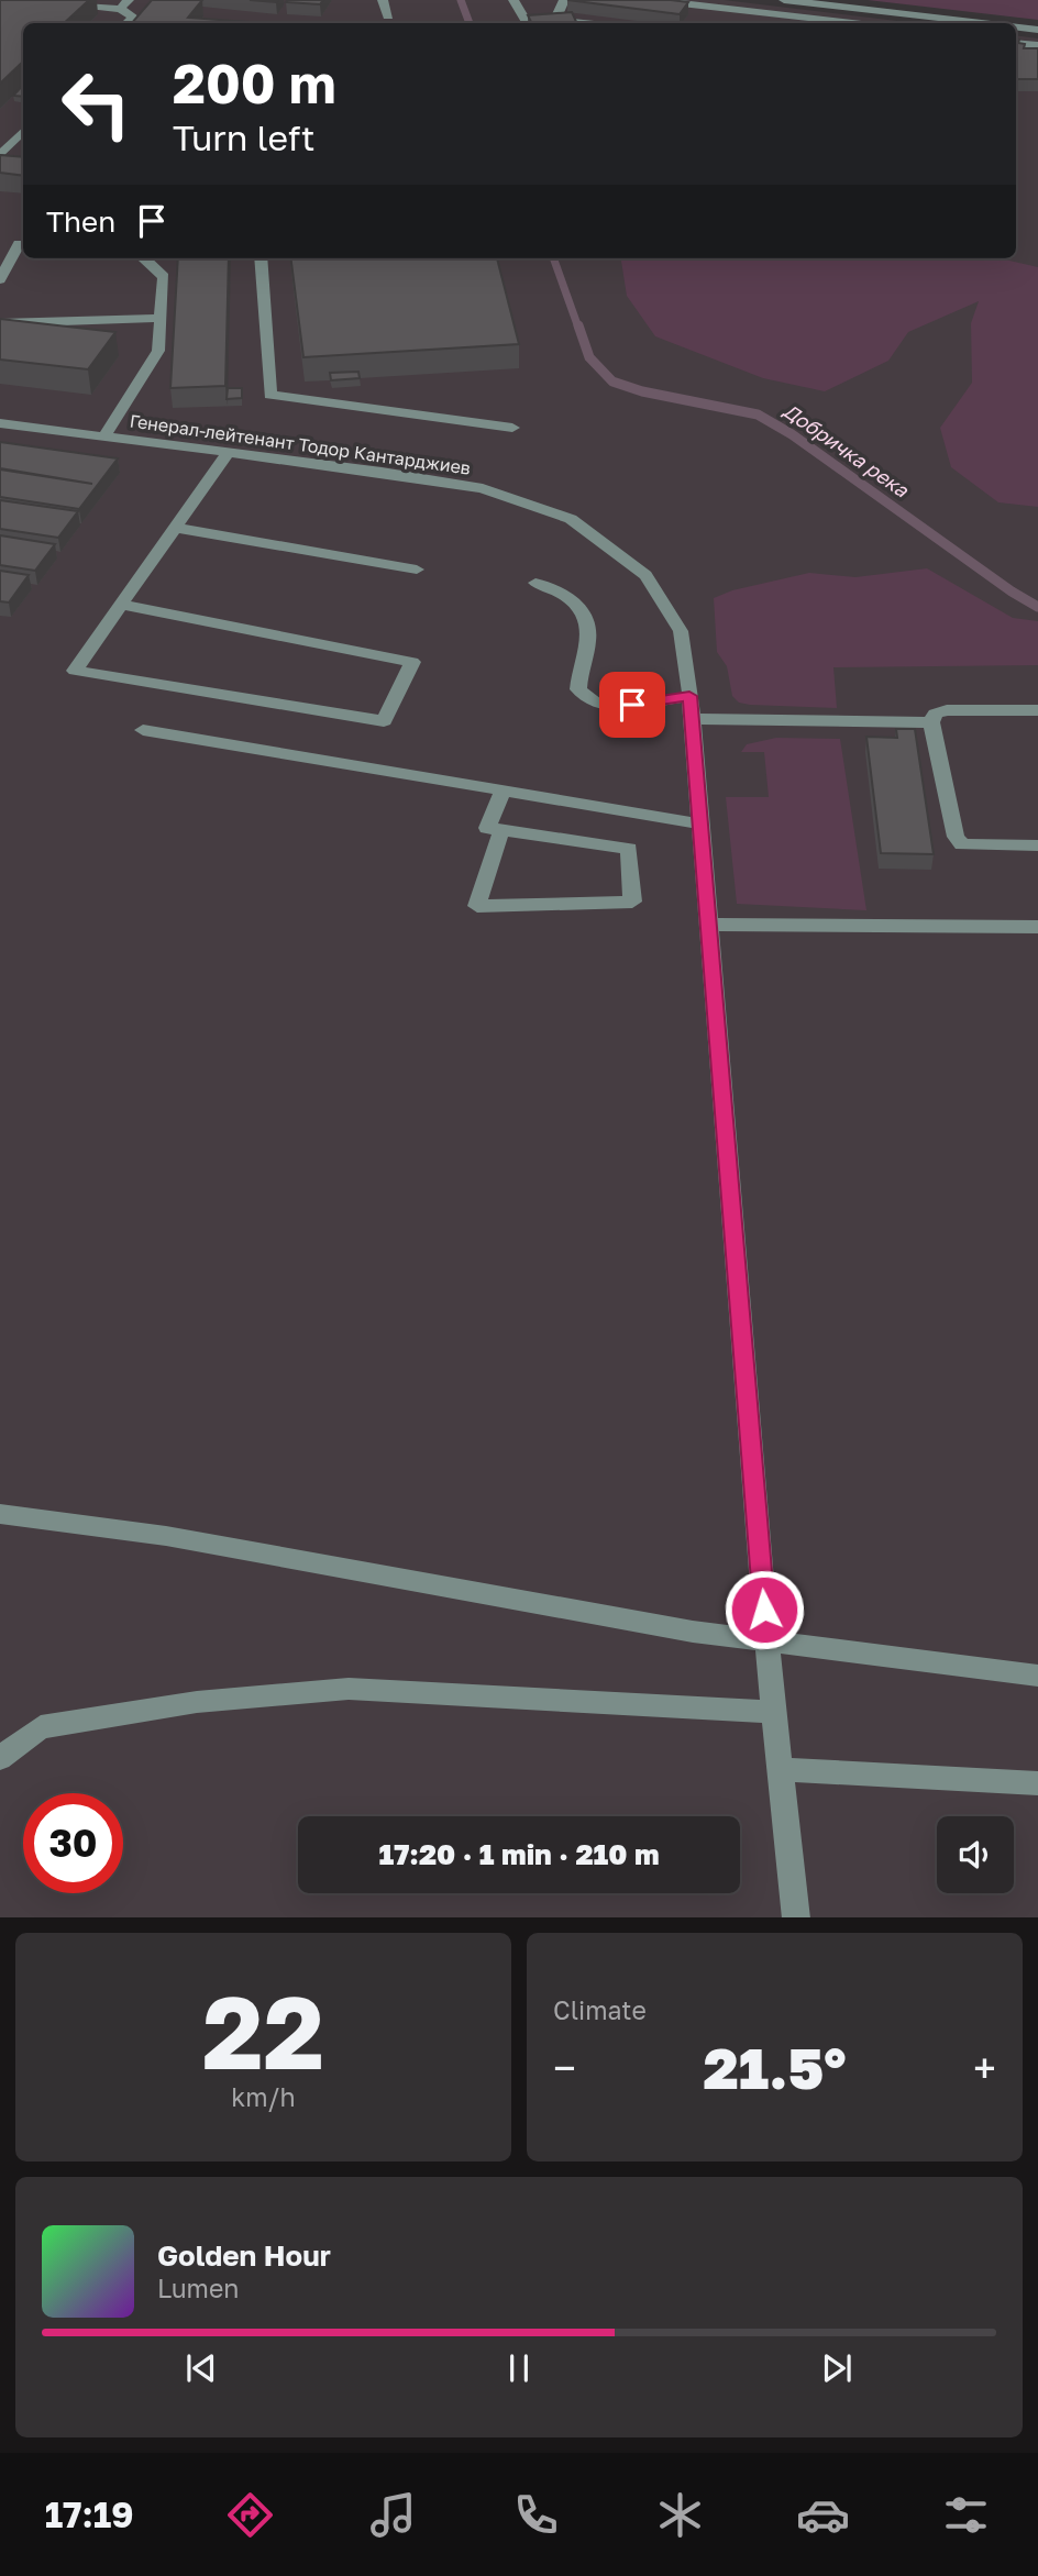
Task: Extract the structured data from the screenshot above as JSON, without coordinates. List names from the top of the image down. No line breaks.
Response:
{"streets":{"street":["Генерал-лейтенант Тодор Кантарджиев"]},"water":["Добричка река"],"page":{"turn":["200 m","Turn left"],"then":"Then","limit":"30","trip":"17:20 · 1 min · 210 m","tile":[["22","km/h"],"Climate"],"heat":["−","21.5°","+"],"song":["Golden Hour","Lumen"],"tabs":"17:19"}}
